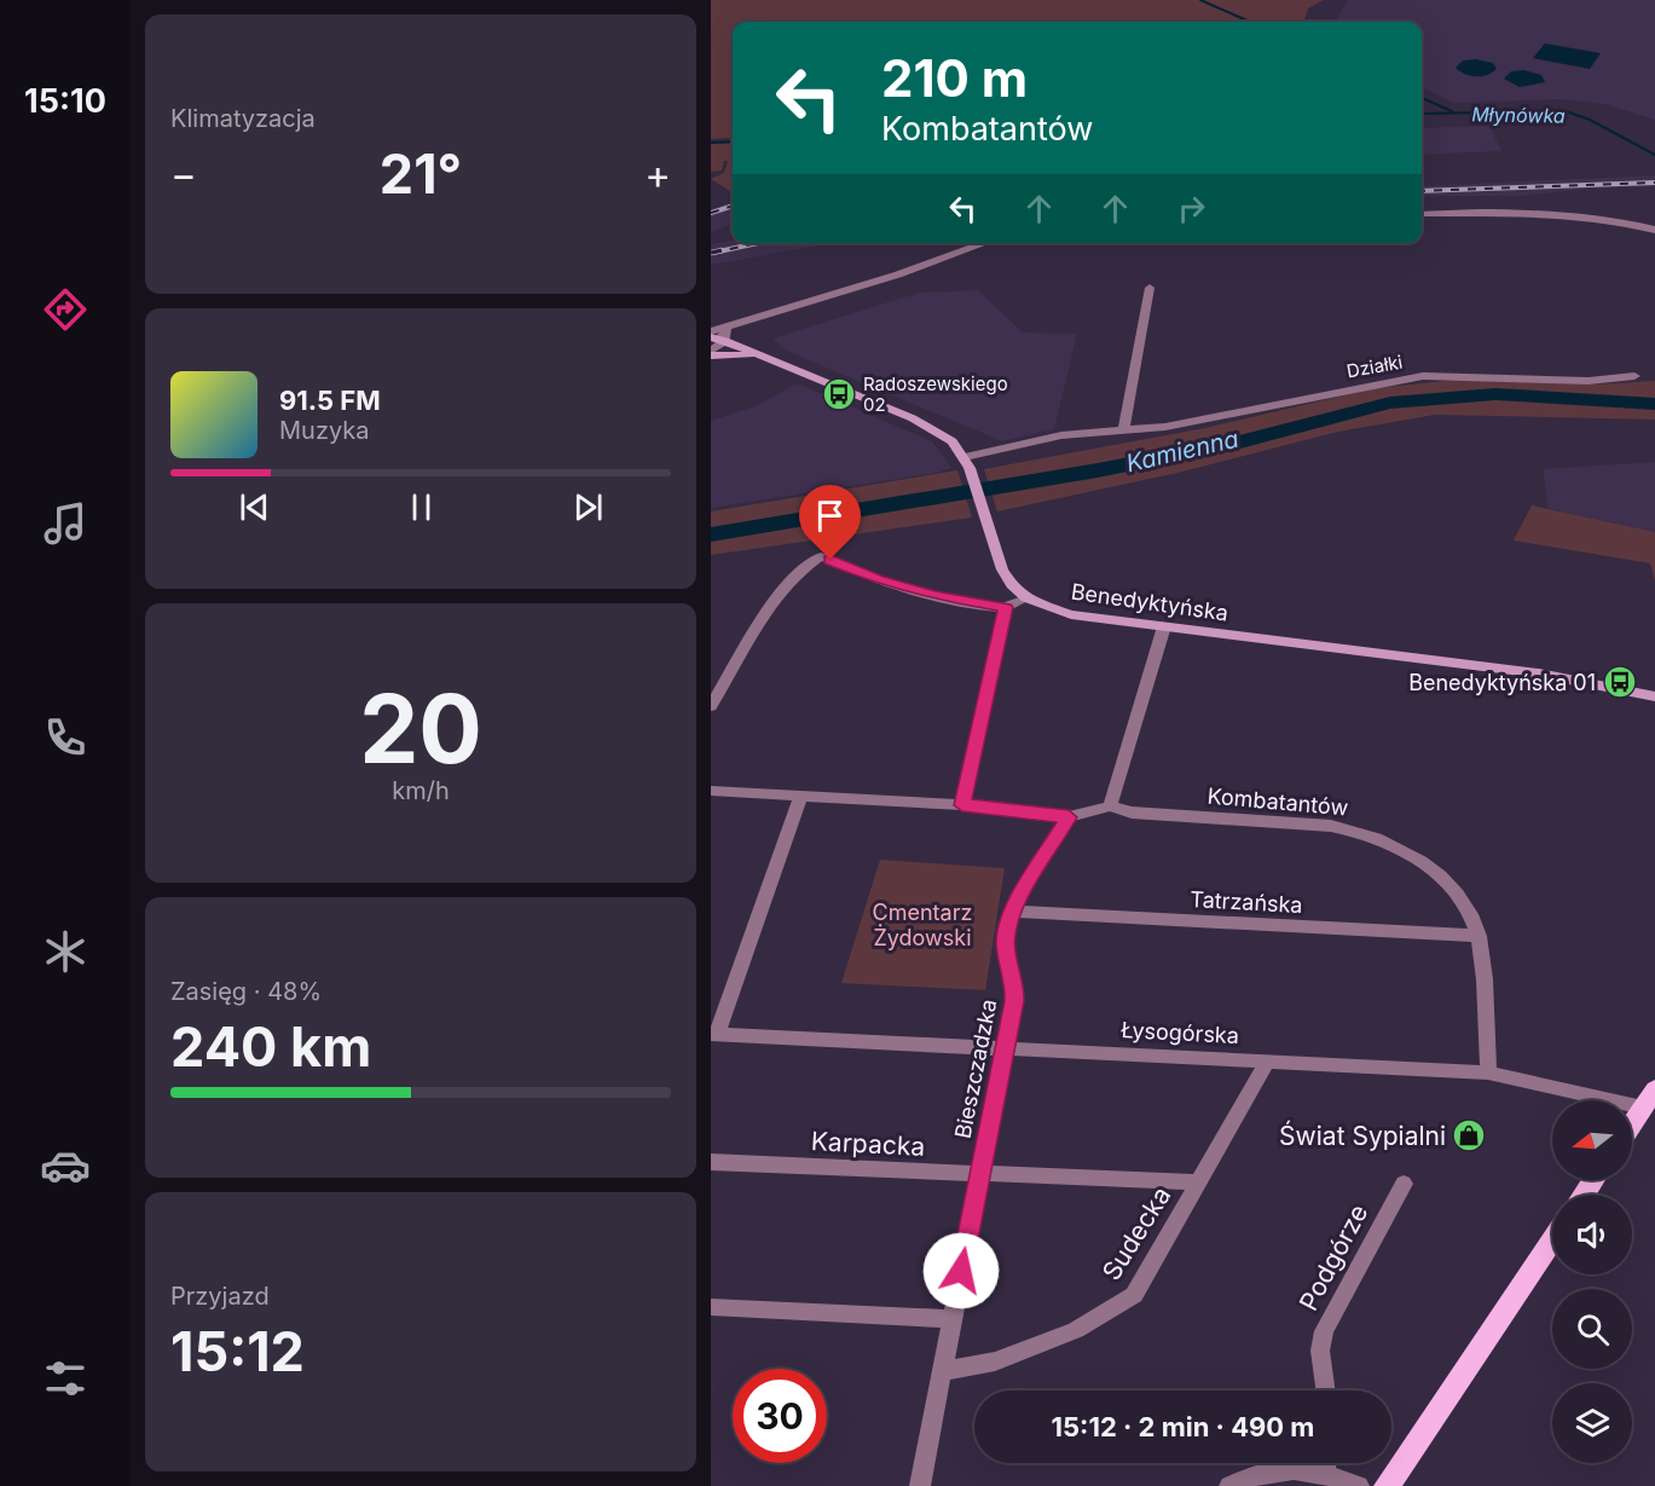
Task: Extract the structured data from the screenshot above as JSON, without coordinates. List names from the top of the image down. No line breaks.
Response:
{"streets":{"street":["Działki","Benedyktyńska","Kombatantów","Tatrzańska","Łysogórska","Bieszczadzka","Karpacka","Sudecka","Podgórze"]},"crossings":[["Kombatantów","Tatrzańska"],["Kombatantów","Łysogórska"],["Tatrzańska","Bieszczadzka"],["Łysogórska","Bieszczadzka"],["Łysogórska","Sudecka"],["Bieszczadzka","Karpacka"],["Bieszczadzka","Sudecka"],["Karpacka","Sudecka"]],"water":["Młynówka","Kamienna"],"parks":["Cmentarz Żydowski"],"places":{"bus stop":["Radoszewskiego 02","Benedyktyńska 01"],"shop":["Świat Sypialni"]},"north":"left","page":{"tabs":"15:10","tile":["Klimatyzacja",["20","km/h"],["Zasięg · 48%","240 km"],["Przyjazd","15:12"]],"turn":["210 m","Kombatantów"],"heat":["−","21°","+"],"song":["91.5 FM","Muzyka"],"limit":"30","trip":"15:12 · 2 min · 490 m"}}
